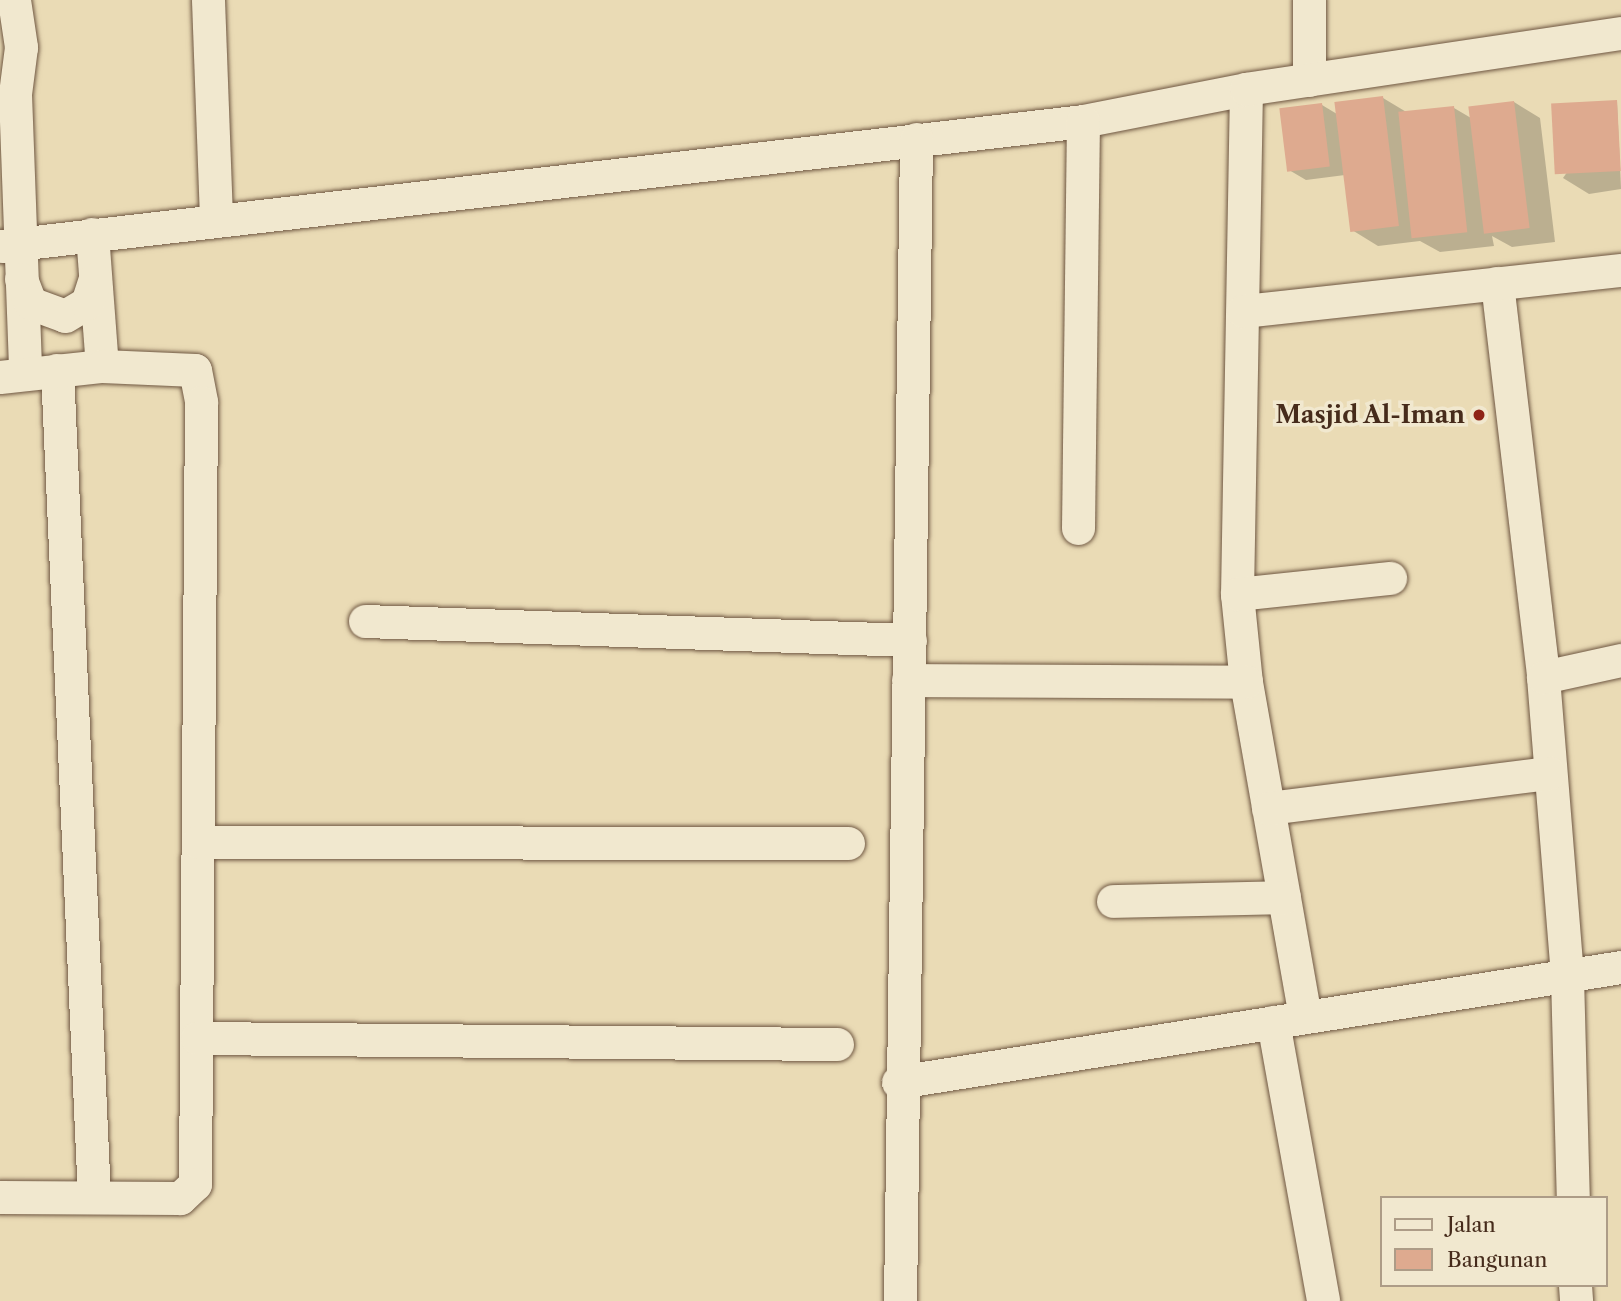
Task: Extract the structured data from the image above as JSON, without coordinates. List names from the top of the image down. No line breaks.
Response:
{"places":["Masjid Al-Iman"],"legend":["Jalan","Bangunan"]}
